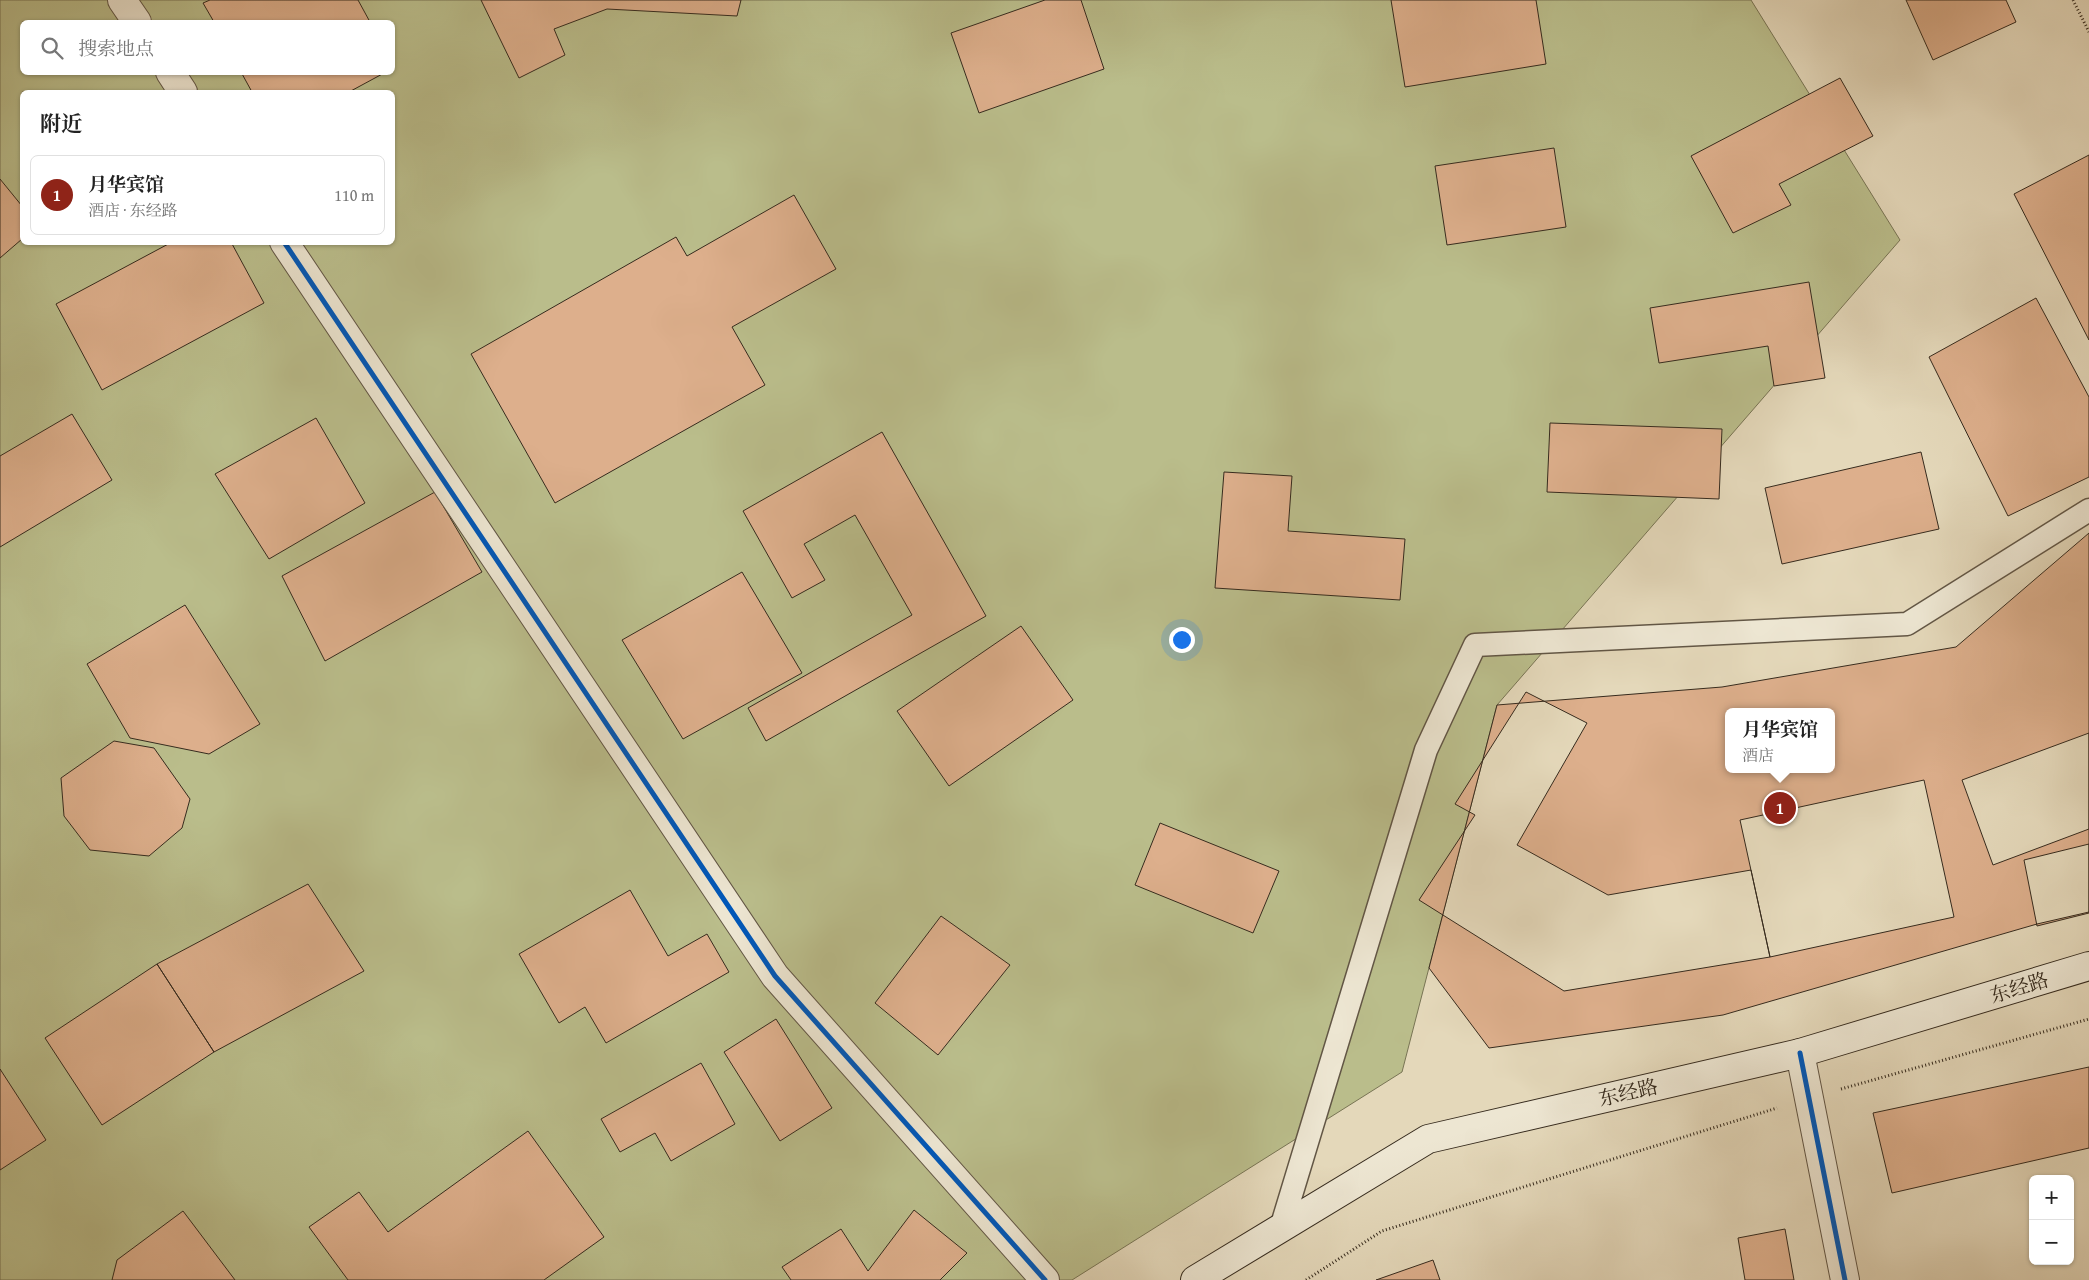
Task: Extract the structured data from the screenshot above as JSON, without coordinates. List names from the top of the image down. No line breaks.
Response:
{"streets":{"street":["东经路"]},"page":{"search":"搜索地点","heading":"附近","list":[{"mark":"1","name":"月华宾馆","note":"酒店 · 东经路","value":"110 m"}],"popup":["月华宾馆","酒店"],"pins":"1","map_buttons":["+","−"]}}
